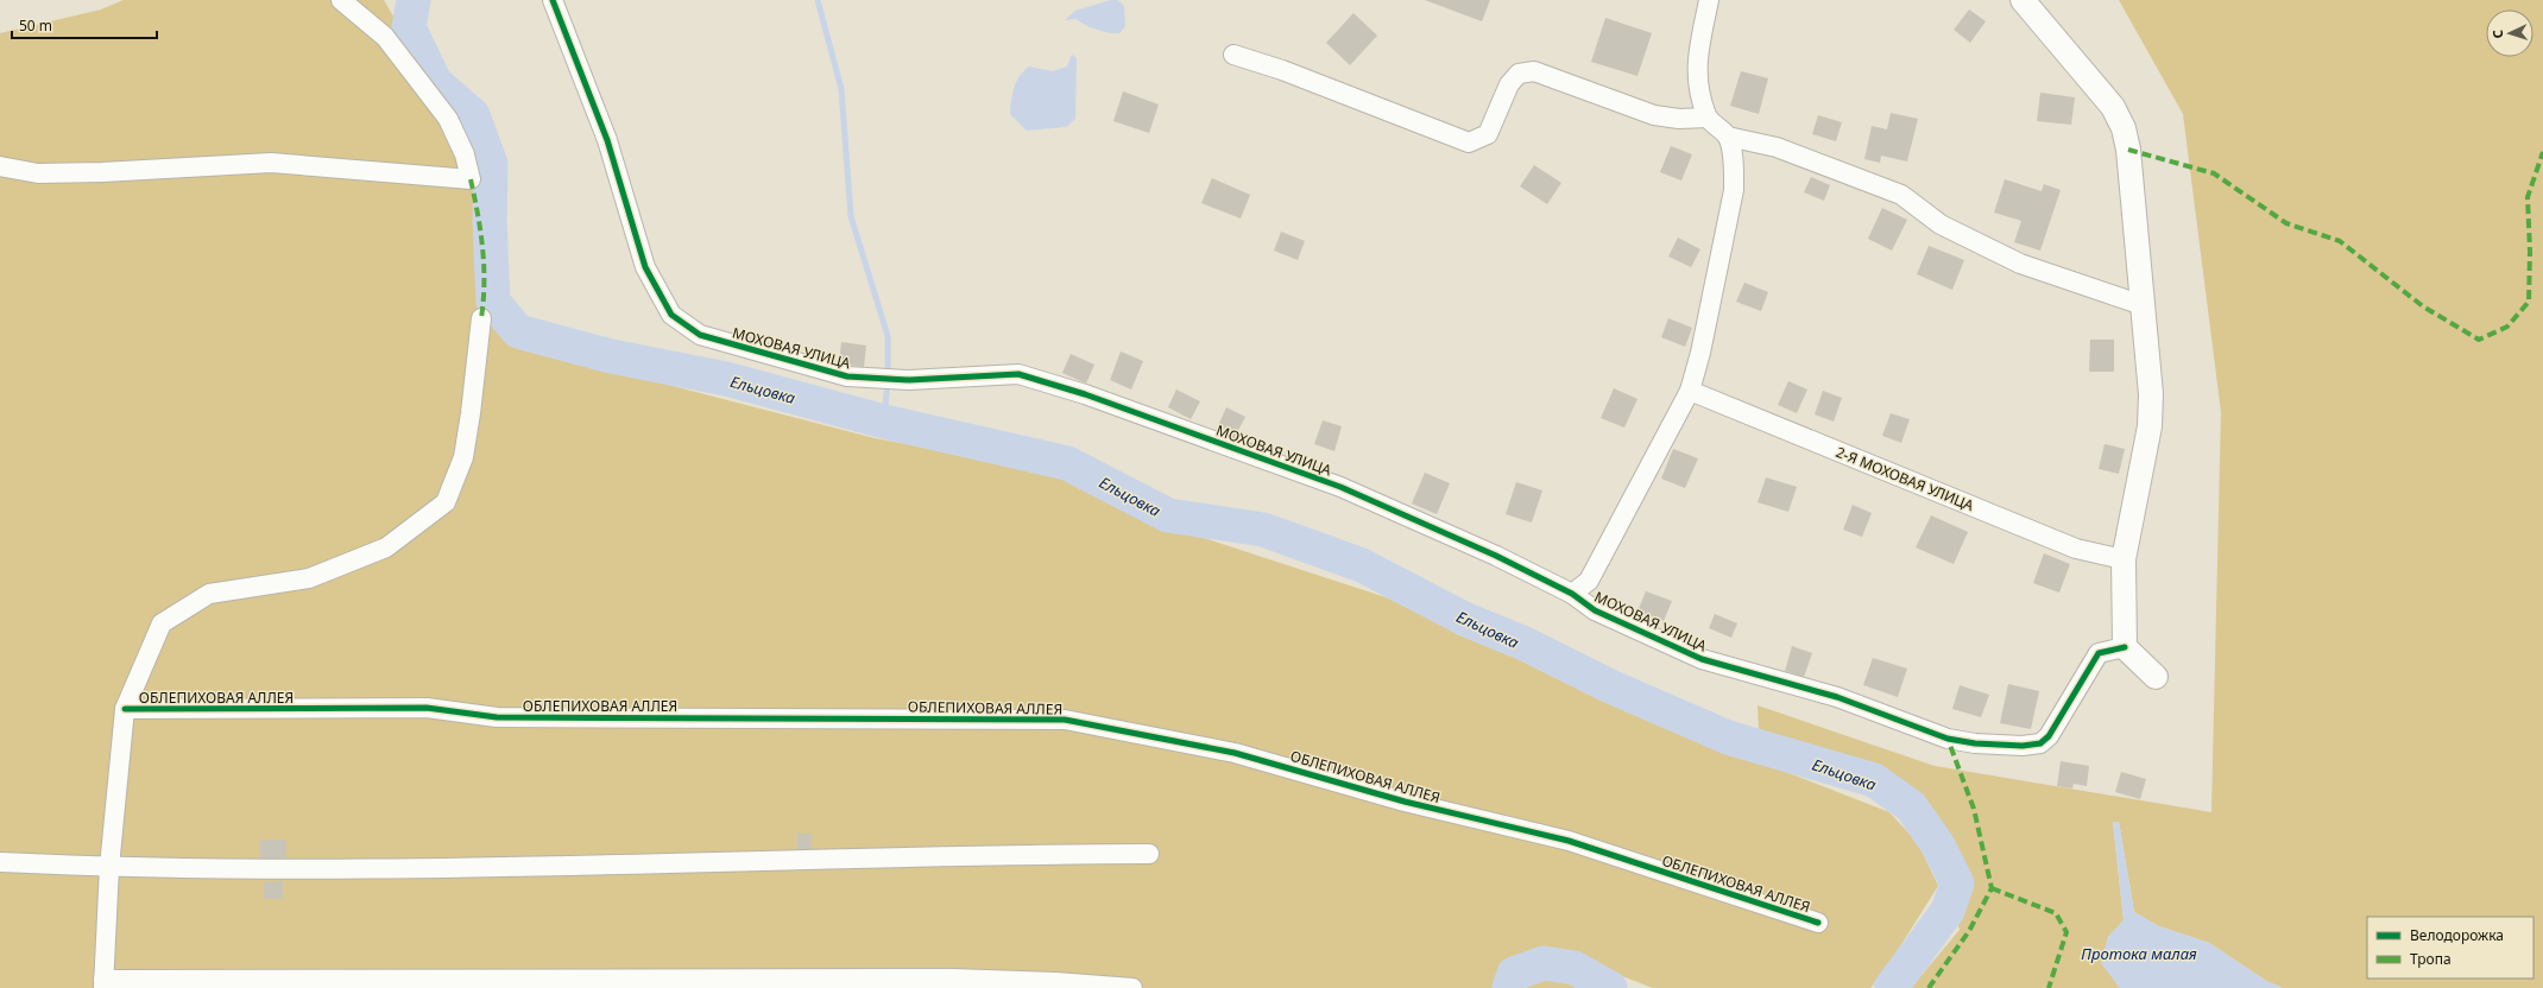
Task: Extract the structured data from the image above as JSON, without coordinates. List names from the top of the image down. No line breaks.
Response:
{"streets":{"street":["МОХОВАЯ УЛИЦА","2-Я МОХОВАЯ УЛИЦА","ОБЛЕПИХОВАЯ АЛЛЕЯ"]},"water":["Ельцовка","Протока малая"],"legend":["Велодорожка","Тропа"],"scale_bar":"50 m","north":"left"}
